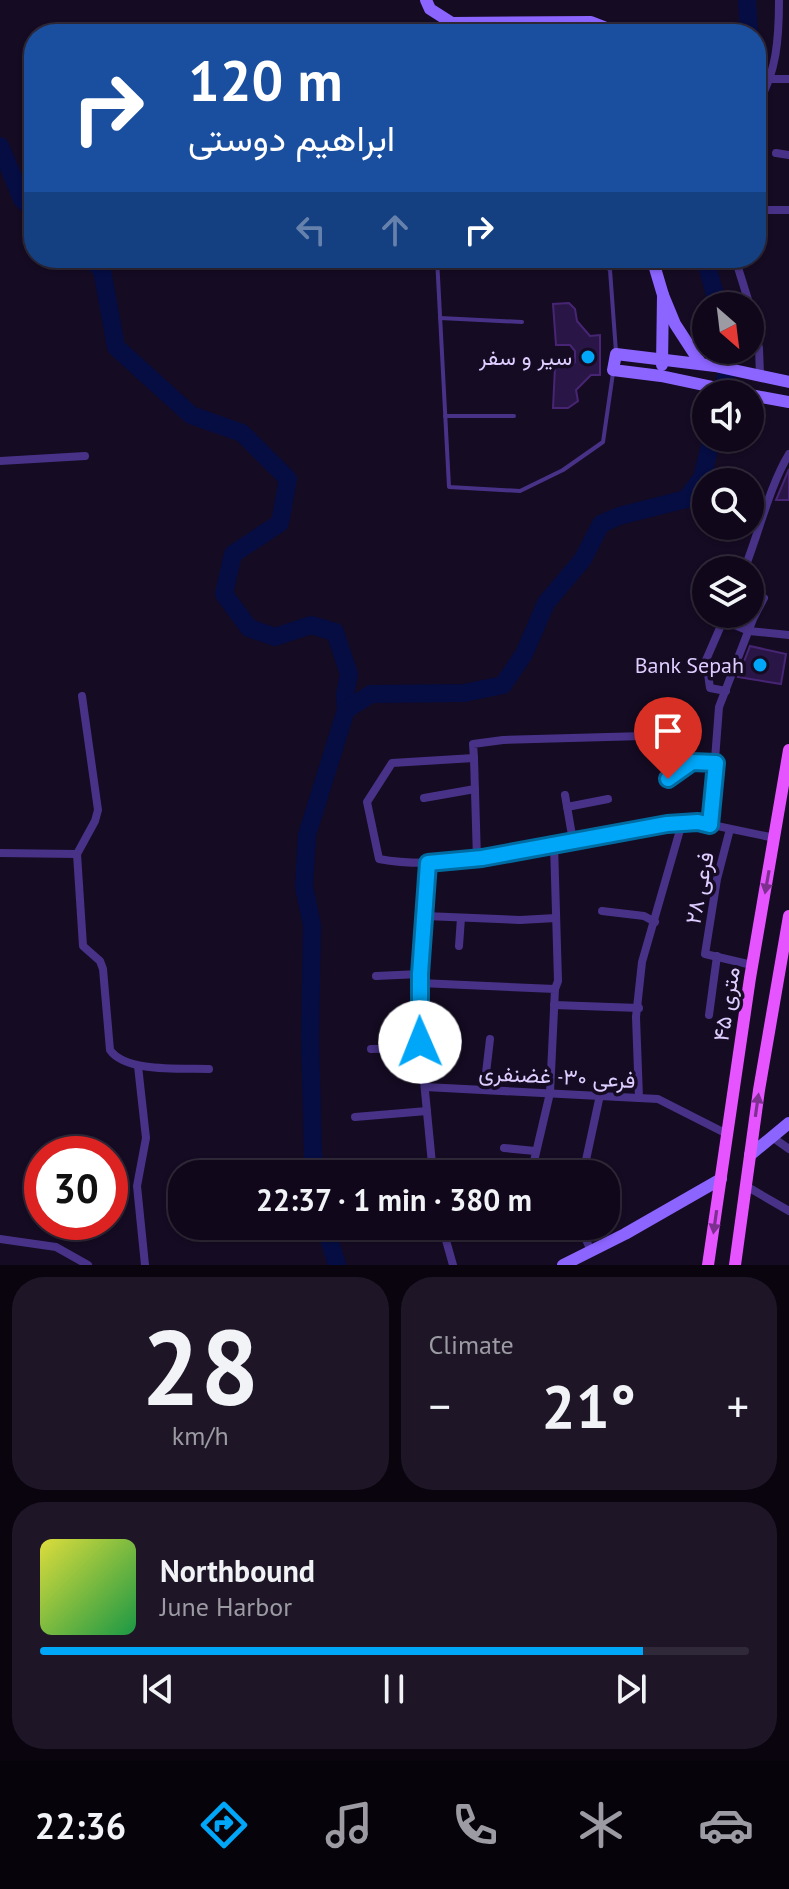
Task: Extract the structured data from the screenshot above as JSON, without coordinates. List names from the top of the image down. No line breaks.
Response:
{"streets":{"main road":["۴۵ متری"],"street":["فرعی ۲۸","فرعی ۳۰- غضنفری"]},"crossings":[["فرعی ۲۸","۴۵ متری"],["۴۵ متری","فرعی ۳۰- غضنفری"]],"places":["سیر و سفر","Bank Sepah"],"north":"bottom right","page":{"turn":["120 m","ابراهیم دوستی"],"limit":"30","trip":"22:37 · 1 min · 380 m","tile":[["28","km/h"],"Climate"],"heat":["−","21°","+"],"song":["Northbound","June Harbor"],"tabs":"22:36"}}
